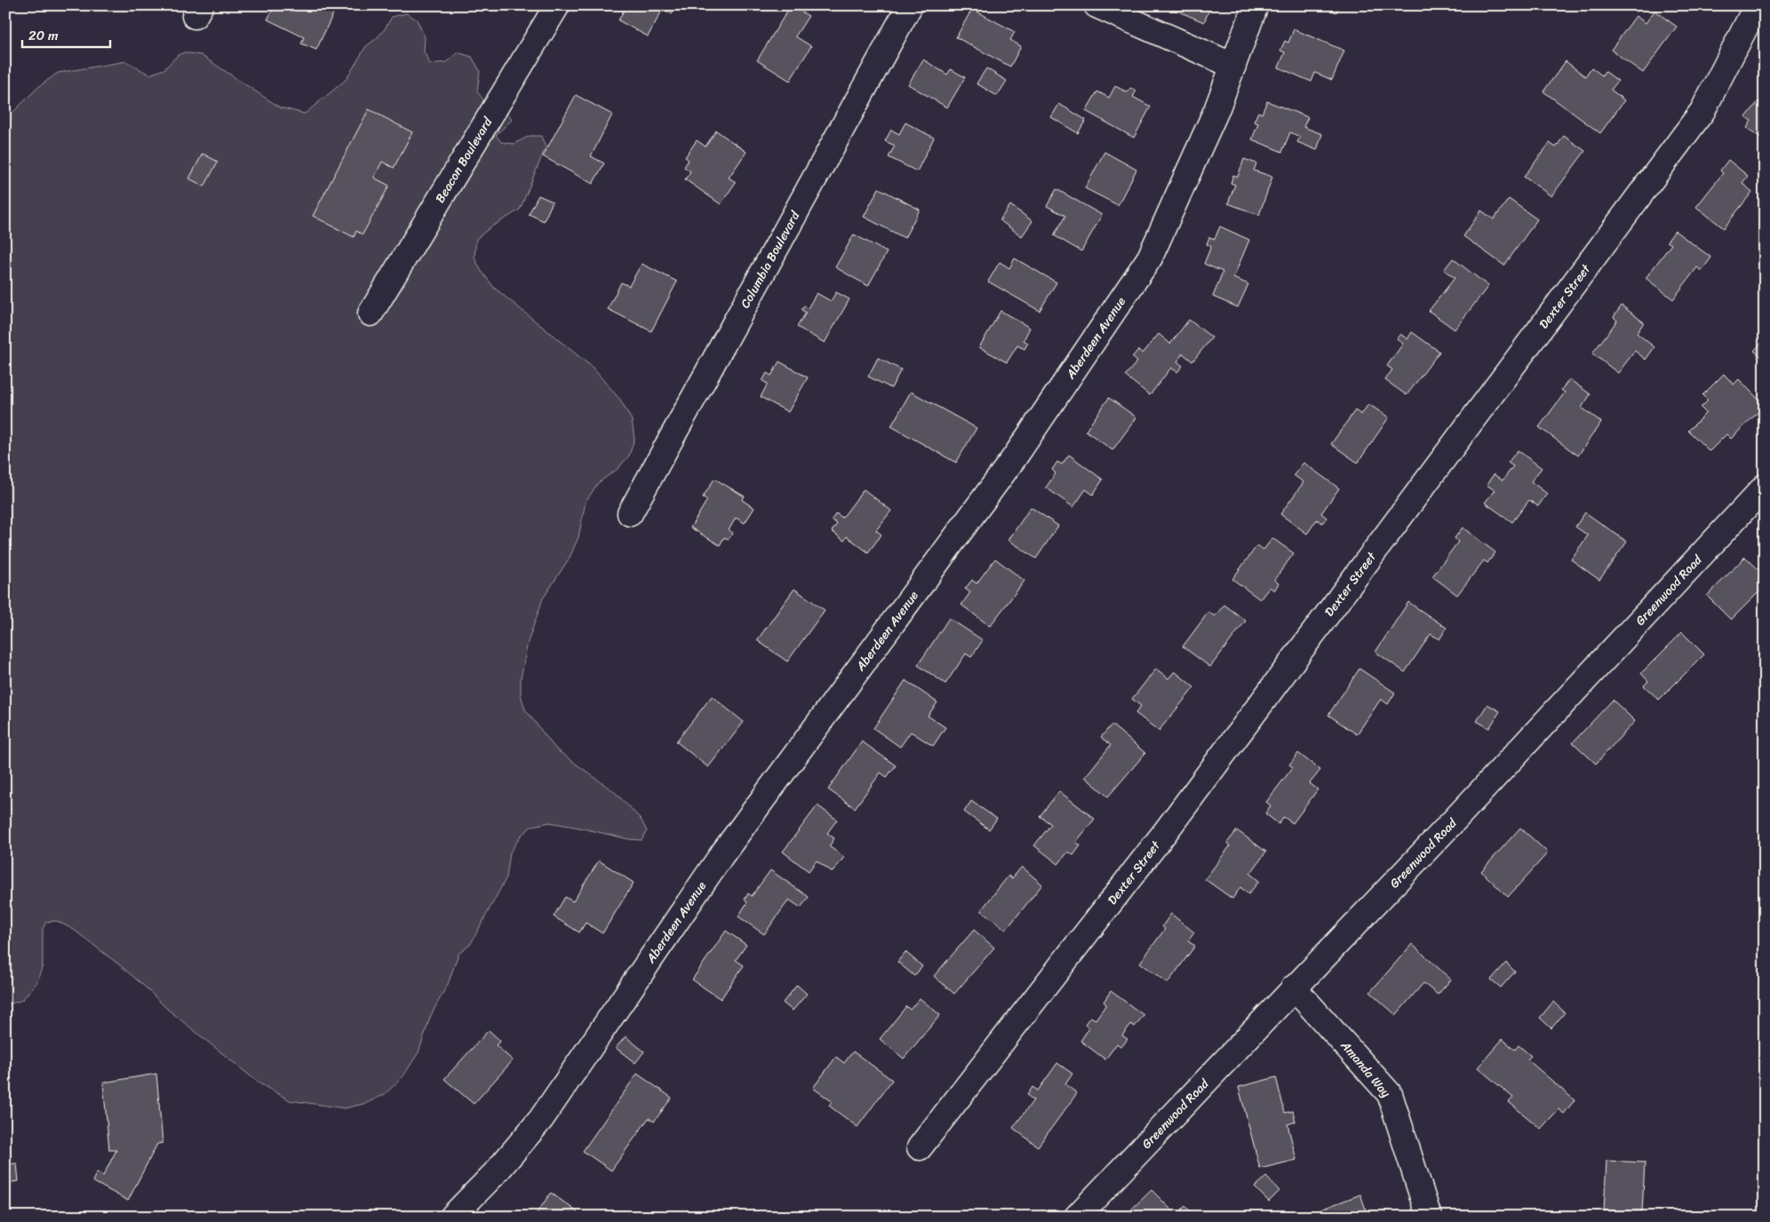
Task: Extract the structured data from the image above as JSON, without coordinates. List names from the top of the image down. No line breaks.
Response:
{"streets":{"street":["Beacon Boulevard","Columbia Boulevard","Dexter Street","Aberdeen Avenue","Greenwood Road","Amanda Way"]},"crossings":[["Greenwood Road","Amanda Way"]],"scale_bar":"20 m"}
